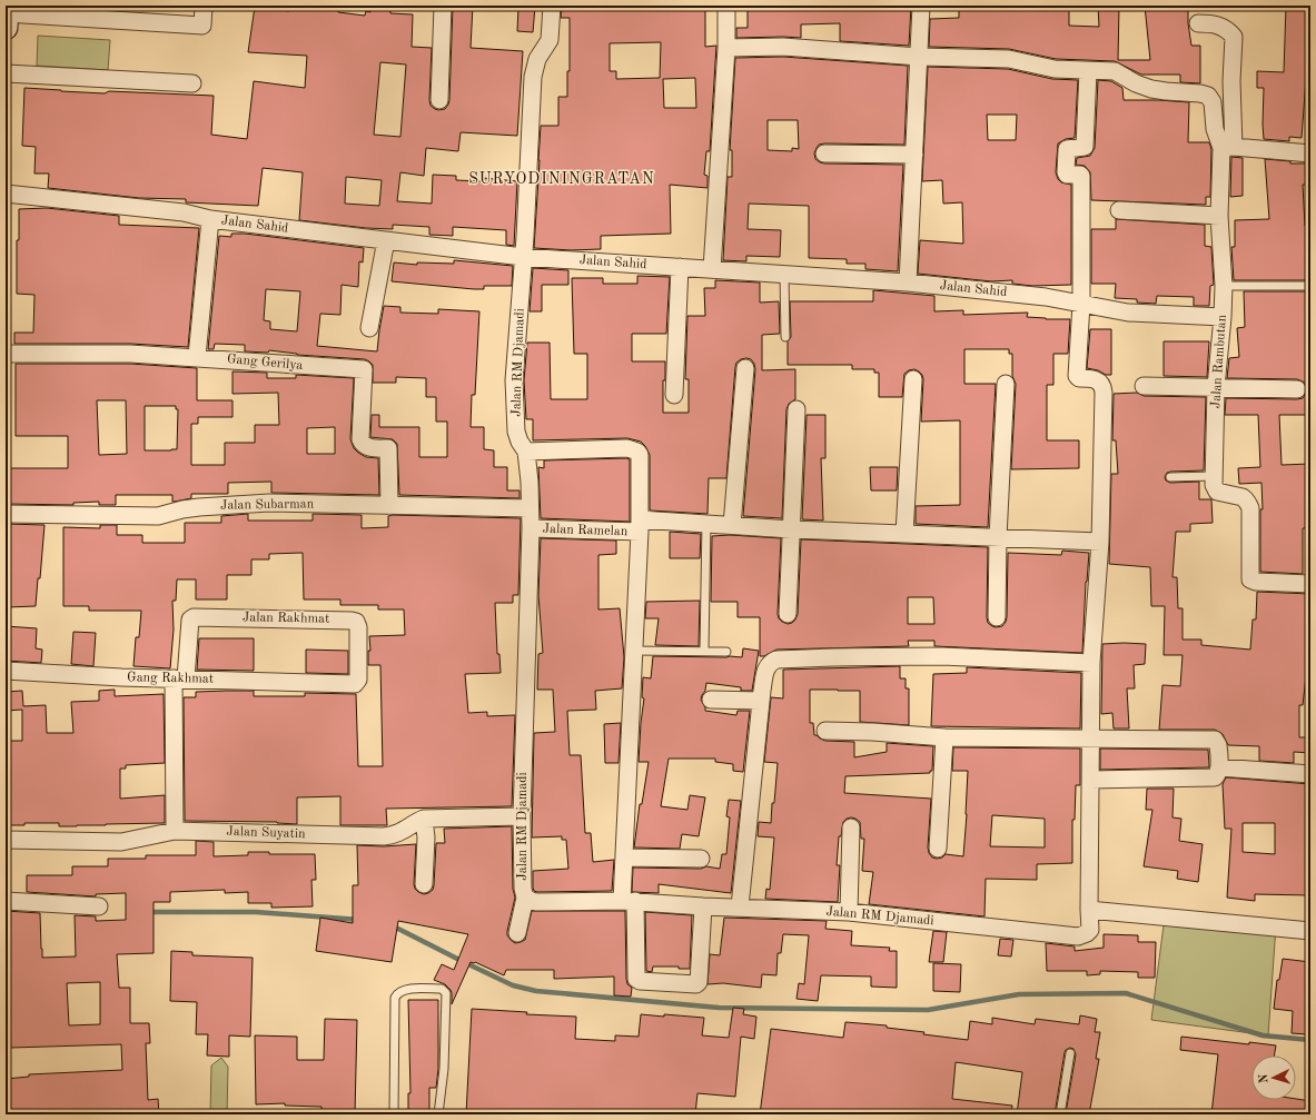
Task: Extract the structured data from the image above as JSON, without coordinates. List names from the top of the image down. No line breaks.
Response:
{"streets":{"street":["Jalan Sahid","Jalan Rambutan","Gang Gerilya","Jalan RM Djamadi","Jalan Subarman","Jalan Ramelan","Jalan Rakhmat","Gang Rakhmat","Jalan Suyatin"]},"crossings":[["Jalan Sahid","Jalan Rambutan"],["Jalan Sahid","Jalan RM Djamadi"],["Gang Gerilya","Jalan Subarman"],["Jalan RM Djamadi","Jalan Subarman"],["Jalan RM Djamadi","Jalan Ramelan"],["Jalan RM Djamadi","Jalan Suyatin"],["Jalan Rakhmat","Gang Rakhmat"]],"districts":["SURYODININGRATAN"],"north":"left"}
